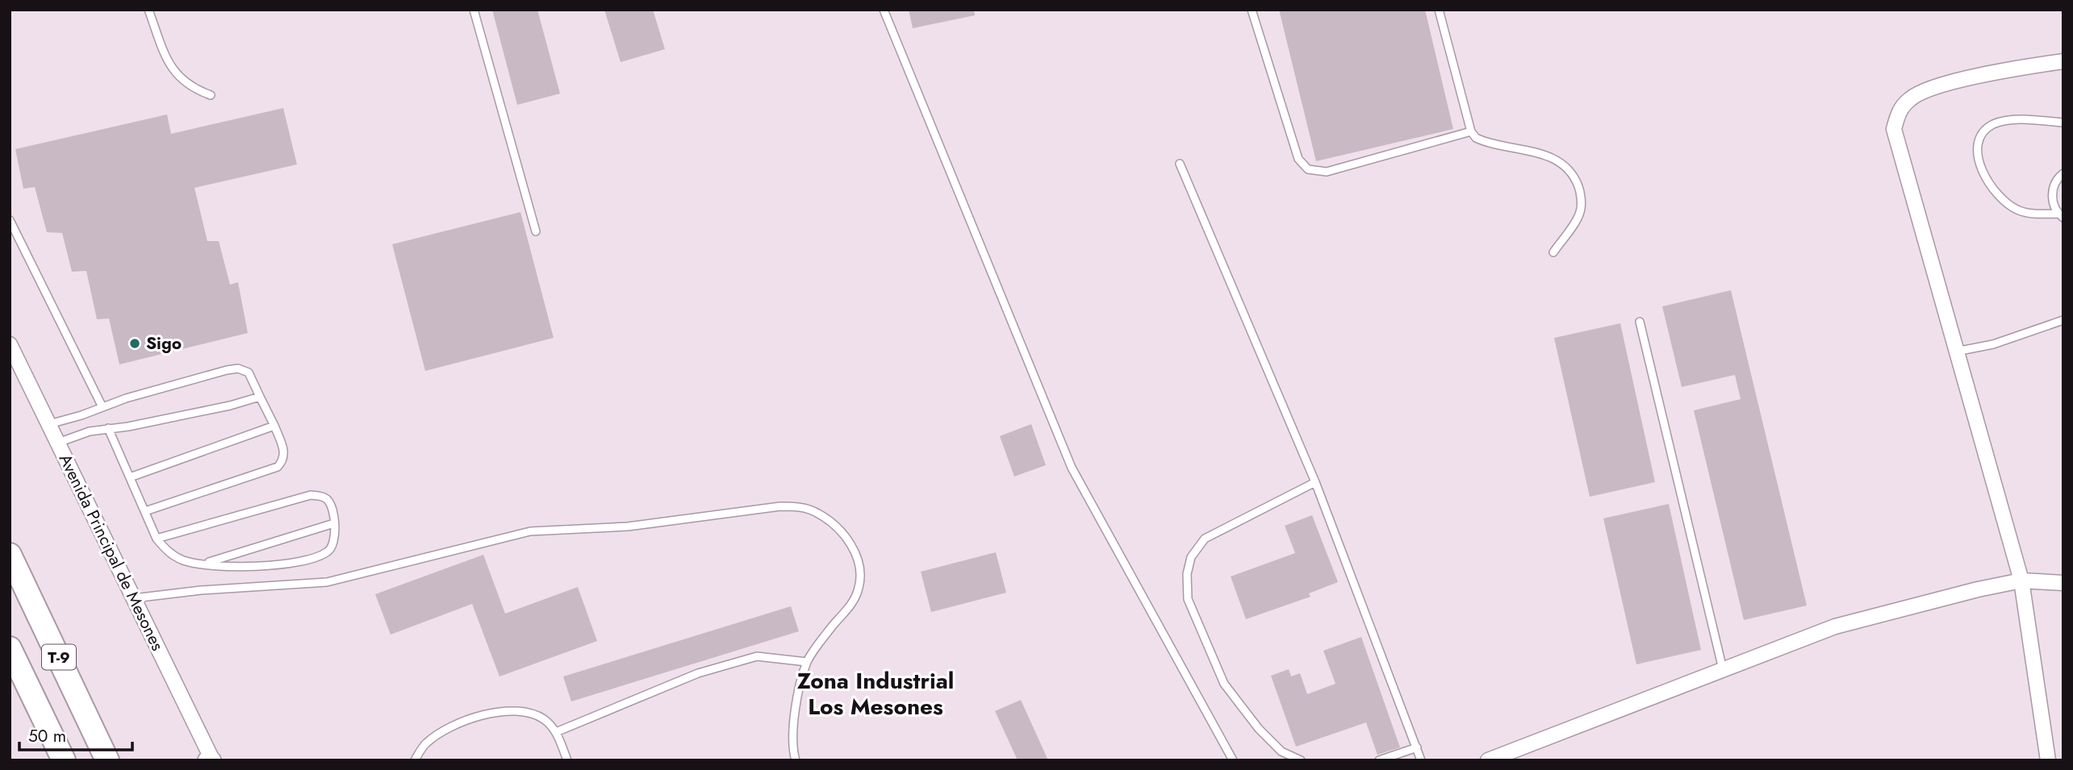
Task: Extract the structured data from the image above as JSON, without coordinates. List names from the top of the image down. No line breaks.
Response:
{"streets":{"highway":["T-9"],"street":["Avenida Principal de Mesones"]},"districts":["Zona Industrial Los Mesones"],"places":["Sigo"],"scale_bar":"50 m"}
